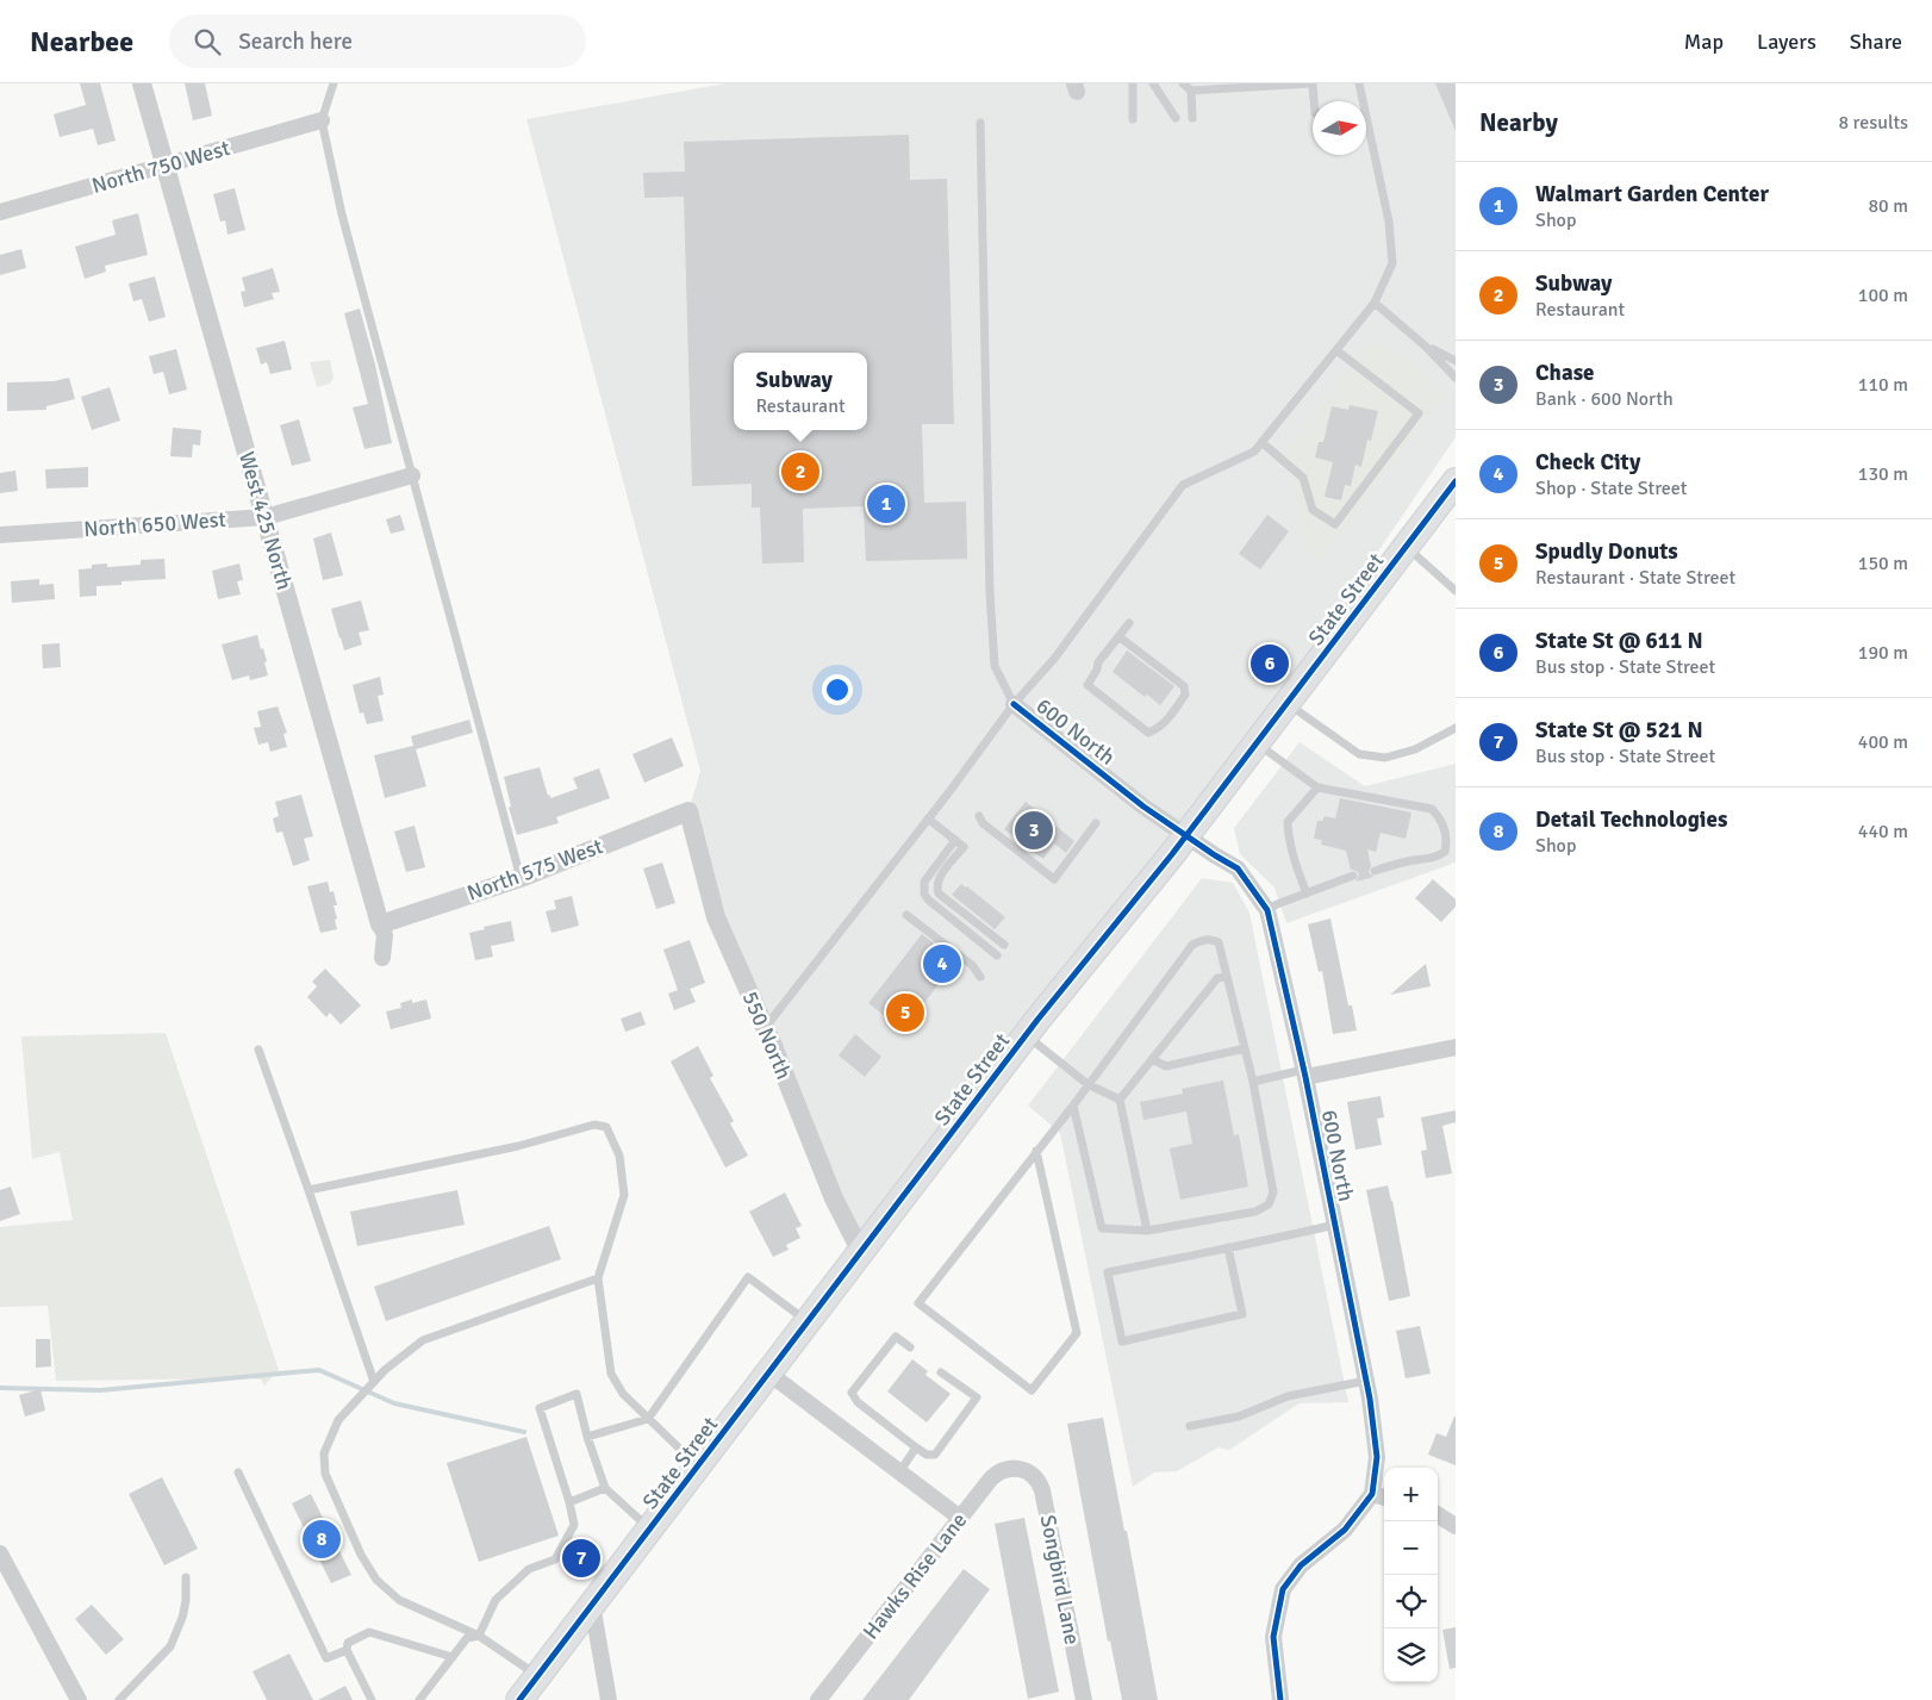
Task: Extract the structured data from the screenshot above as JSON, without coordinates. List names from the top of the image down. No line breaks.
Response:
{"streets":{"main road":["State Street"],"street":["North 750 West","West 425 North","North 650 West","600 North","North 575 West","550 North","Hawks Rise Lane","Songbird Lane"]},"crossings":[["North 750 West","West 425 North"],["West 425 North","North 650 West"],["West 425 North","North 575 West"],["State Street","600 North"],["State Street","550 North"],["North 575 West","550 North"],["Hawks Rise Lane","Songbird Lane"]],"north":"right","page":{"header":"Nearbee","search":"Search here","nav":["Map","Layers","Share"],"heading":["Nearby","8 results"],"list":[{"mark":"1","name":"Walmart Garden Center","note":"Shop","value":"80 m"},{"mark":"2","name":"Subway","note":"Restaurant","value":"100 m"},{"mark":"3","name":"Chase","note":"Bank · 600 North","value":"110 m"},{"mark":"4","name":"Check City","note":"Shop · State Street","value":"130 m"},{"mark":"5","name":"Spudly Donuts","note":"Restaurant · State Street","value":"150 m"},{"mark":"6","name":"State St @ 611 N","note":"Bus stop · State Street","value":"190 m"},{"mark":"7","name":"State St @ 521 N","note":"Bus stop · State Street","value":"400 m"},{"mark":"8","name":"Detail Technologies","note":"Shop","value":"440 m"}],"popup":["Subway","Restaurant"],"pins":["2","1","6","3","4","5","8","7"],"map_buttons":["+","−"]}}
